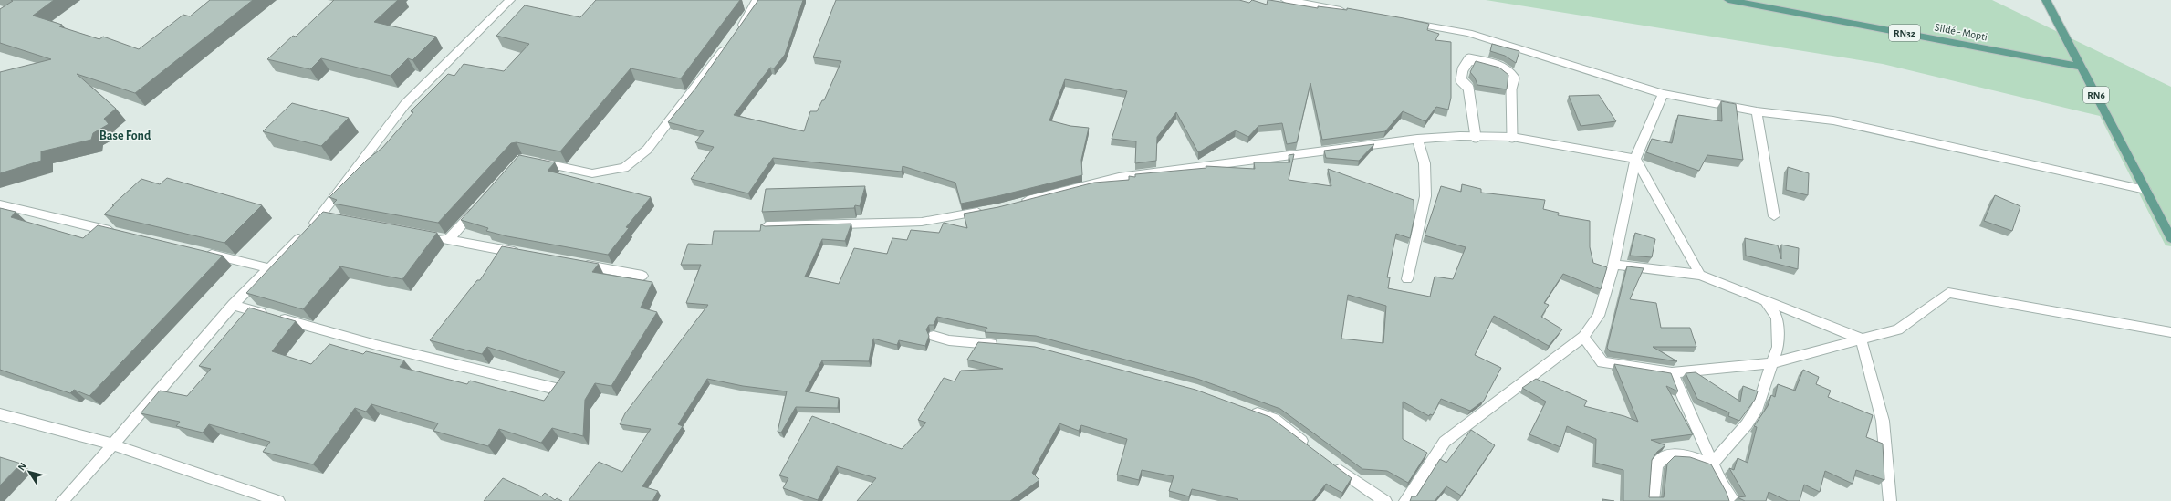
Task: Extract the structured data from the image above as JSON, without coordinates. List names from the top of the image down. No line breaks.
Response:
{"streets":{"main road":["Sildé - Mopti","RN32","RN6"]},"crossings":[["Sildé - Mopti","RN6"]],"districts":["Base Fond"],"north":"top left"}
